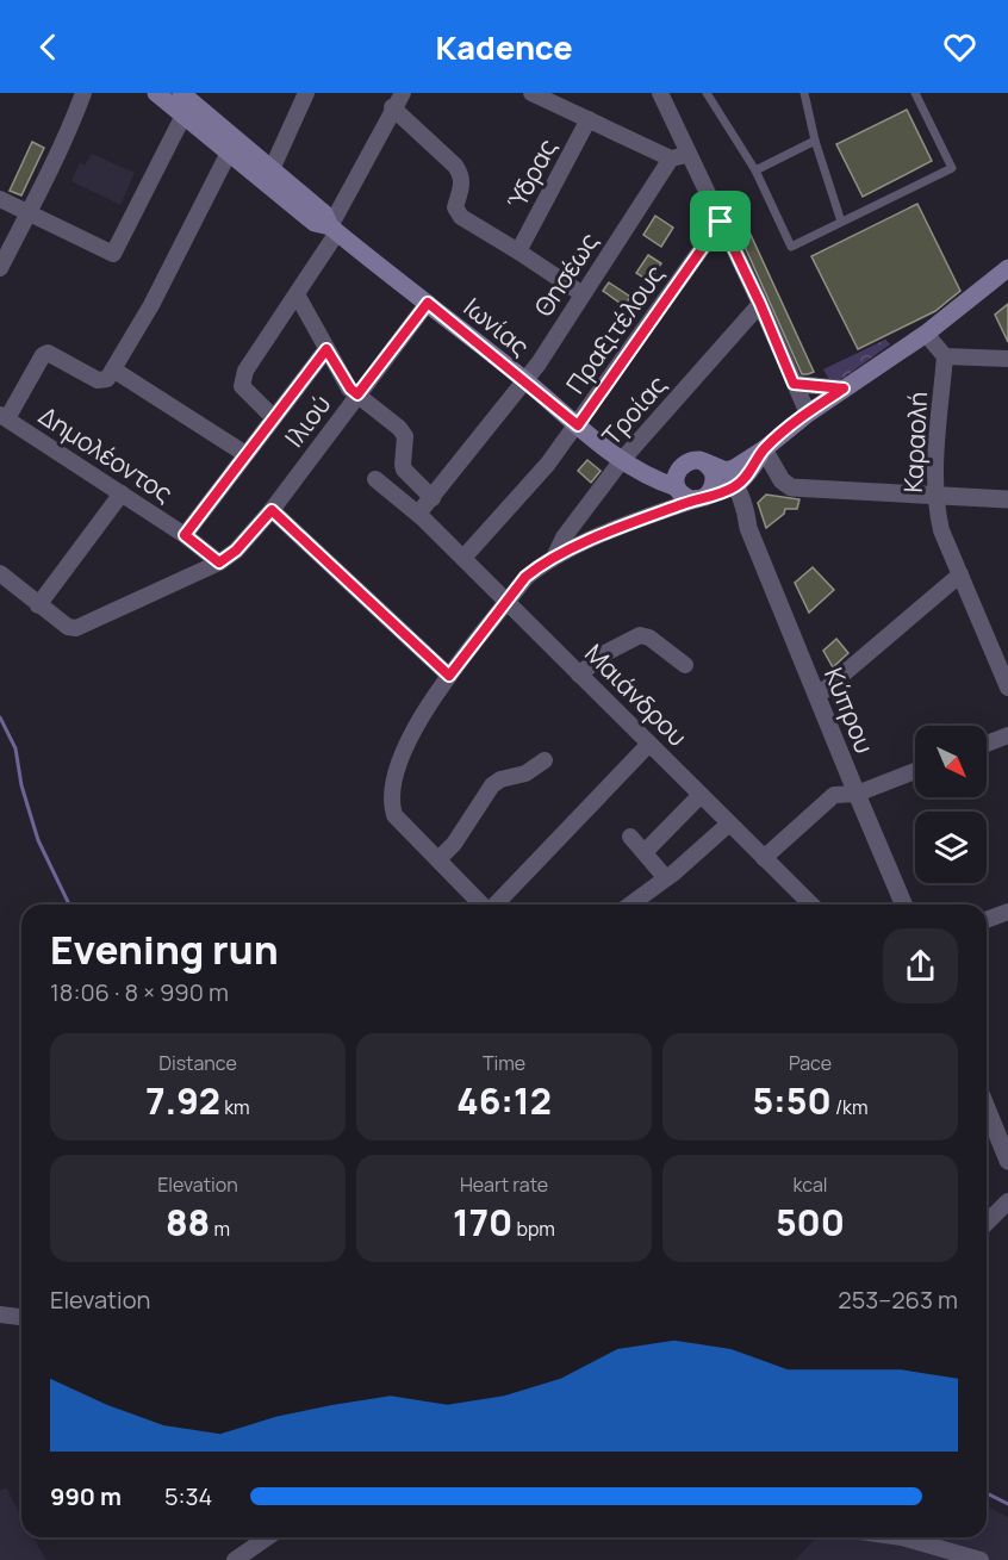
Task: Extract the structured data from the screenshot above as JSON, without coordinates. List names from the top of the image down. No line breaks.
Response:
{"streets":{"main road":["Ιωνίας"],"street":["Ύδρας","Θησέως","Πραξιτέλους","Τροίας","Ιλιού","Καραολή","Δημολέοντος","Μαιάνδρου","Κύπρου"]},"crossings":[["Θησέως","Ιωνίας"],["Θησέως","Μαιάνδρου"],["Ιωνίας","Πραξιτέλους"],["Ιωνίας","Τροίας"],["Ιωνίας","Ιλιού"],["Ιωνίας","Κύπρου"],["Πραξιτέλους","Μαιάνδρου"],["Ιλιού","Δημολέοντος"]],"north":"bottom right","page":{"header":"Kadence","heading":["Evening run","18:06 · 8 × 990 m"],"stats":[["Distance","7.92 km"],["Time","46:12"],["Pace","5:50 /km"],["Elevation","88 m"],["Heart rate","170 bpm"],["kcal","500"]],"chart":["Elevation","253–263 m"],"list":[{"name":"990 m","note":"5:34"}]}}
